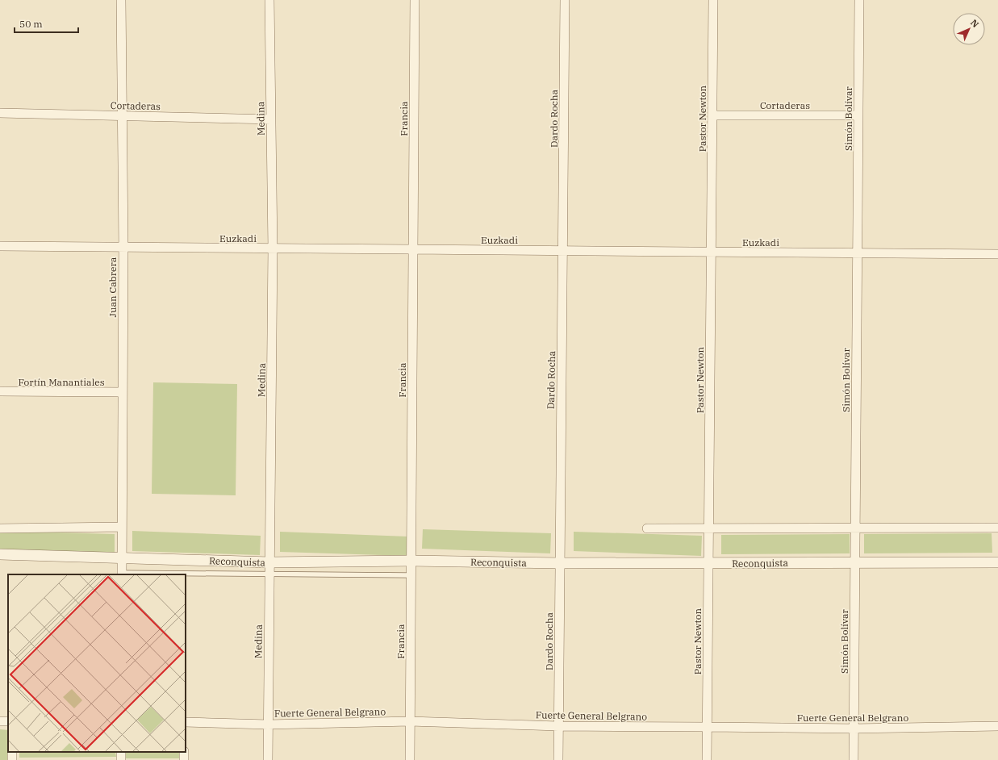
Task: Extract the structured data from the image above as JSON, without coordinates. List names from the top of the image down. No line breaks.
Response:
{"streets":{"street":["Cortaderas","Medina","Francia","Dardo Rocha","Pastor Newton","Simón Bolívar","Euzkadi","Juan Cabrera","Fortín Manantiales","Reconquista","Fuerte General Belgrano"]},"crossings":[["Cortaderas","Medina"],["Cortaderas","Pastor Newton"],["Cortaderas","Simón Bolívar"],["Cortaderas","Juan Cabrera"],["Medina","Euzkadi"],["Medina","Reconquista"],["Medina","Fuerte General Belgrano"],["Francia","Euzkadi"],["Francia","Reconquista"],["Francia","Fuerte General Belgrano"],["Dardo Rocha","Euzkadi"],["Dardo Rocha","Reconquista"],["Dardo Rocha","Fuerte General Belgrano"],["Pastor Newton","Euzkadi"],["Pastor Newton","Reconquista"],["Pastor Newton","Fuerte General Belgrano"],["Simón Bolívar","Euzkadi"],["Simón Bolívar","Reconquista"],["Simón Bolívar","Fuerte General Belgrano"],["Euzkadi","Juan Cabrera"],["Juan Cabrera","Fortín Manantiales"],["Juan Cabrera","Reconquista"]],"scale_bar":"50 m","north":"top right"}
